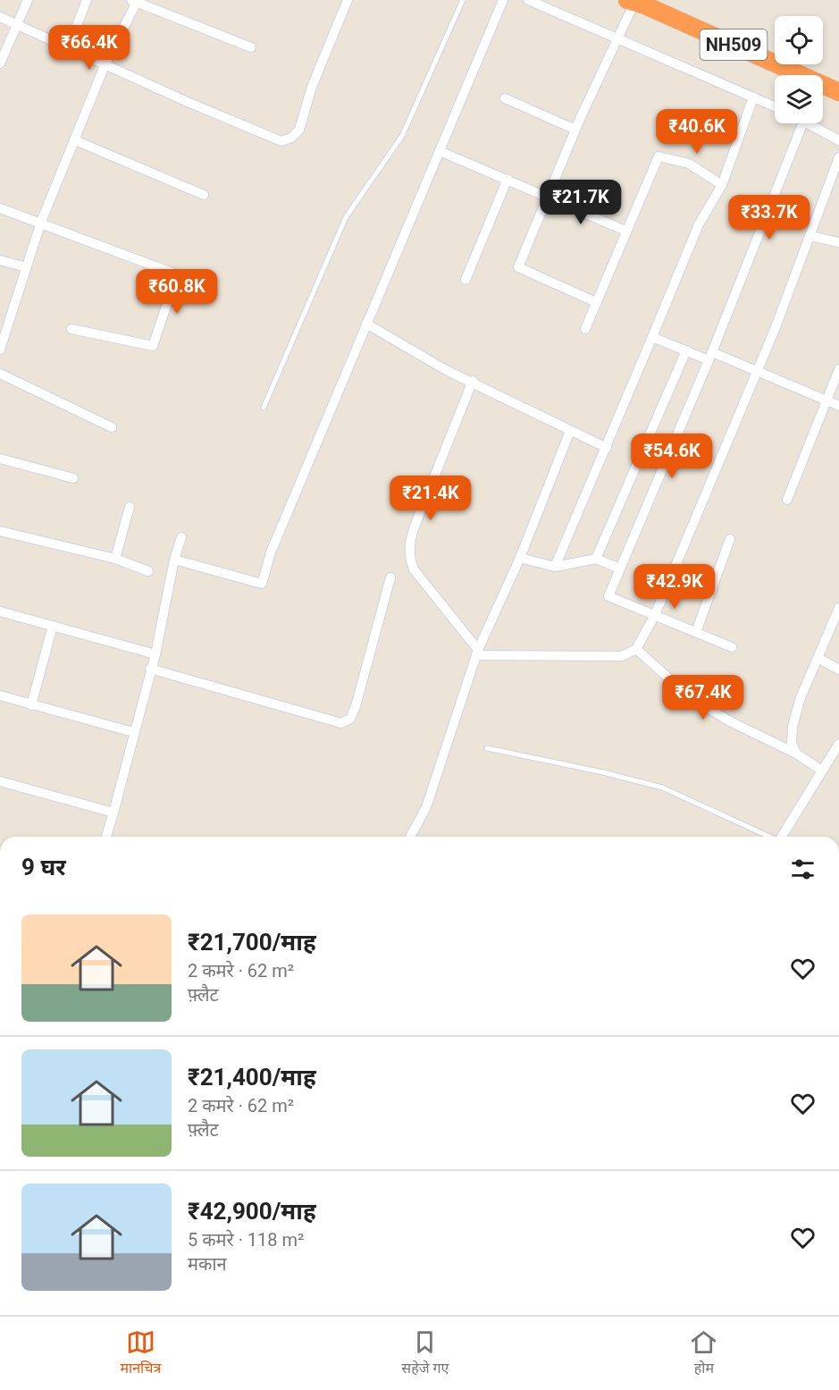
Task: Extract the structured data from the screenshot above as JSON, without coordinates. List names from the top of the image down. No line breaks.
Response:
{"streets":{"highway":["NH509"]},"page":{"price":["₹66.4K","₹40.6K","₹21.7K","₹33.7K","₹60.8K","₹54.6K","₹21.4K","₹42.9K","₹67.4K"],"heading":"9 घर","list":[{"name":"₹21,700/माह","note":"2 कमरे · 62 m² · फ़्लैट"},{"name":"₹21,400/माह","note":"2 कमरे · 62 m² · फ़्लैट"},{"name":"₹42,900/माह","note":"5 कमरे · 118 m² · मकान"}],"tabs":["मानचित्र","सहेजे गए","होम"]}}
